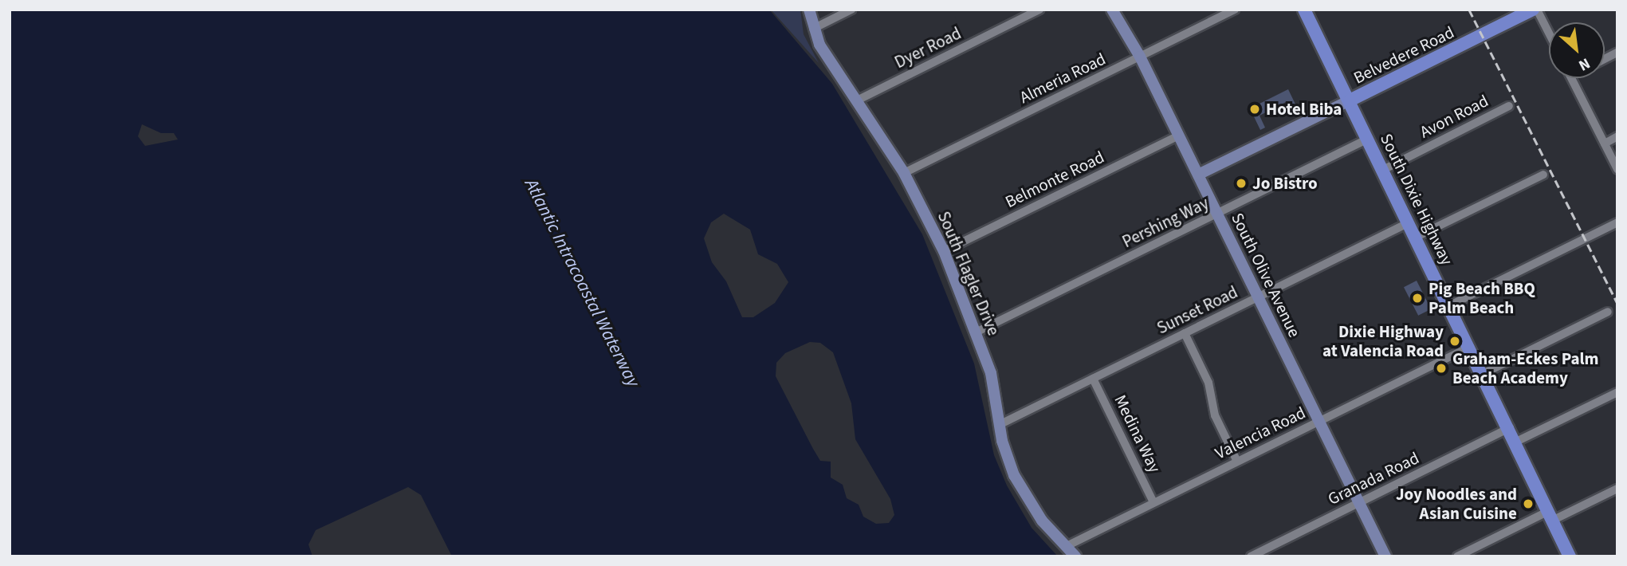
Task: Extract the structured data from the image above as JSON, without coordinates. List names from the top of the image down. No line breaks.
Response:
{"streets":{"main road":["Belvedere Road","South Dixie Highway"],"street":["Dyer Road","Almeria Road","Avon Road","Belmonte Road","Pershing Way","South Flagler Drive","South Olive Avenue","Sunset Road","Valencia Road","Medina Way","Granada Road"]},"crossings":[["Dyer Road","South Flagler Drive"],["Belvedere Road","South Dixie Highway"],["Belvedere Road","South Olive Avenue"],["Almeria Road","South Flagler Drive"],["Almeria Road","South Olive Avenue"],["Avon Road","South Dixie Highway"],["Belmonte Road","South Flagler Drive"],["Belmonte Road","South Olive Avenue"],["South Dixie Highway","Pershing Way"],["South Dixie Highway","Sunset Road"],["South Dixie Highway","Valencia Road"],["South Dixie Highway","Granada Road"],["Pershing Way","South Flagler Drive"],["Pershing Way","South Olive Avenue"],["South Flagler Drive","Sunset Road"],["South Flagler Drive","Valencia Road"],["South Olive Avenue","Sunset Road"],["South Olive Avenue","Valencia Road"],["South Olive Avenue","Granada Road"],["Sunset Road","Medina Way"],["Valencia Road","Medina Way"]],"water":["Atlantic Intracoastal Waterway"],"places":["Hotel Biba","Jo Bistro","Pig Beach BBQ Palm Beach","Dixie Highway at Valencia Road","Graham-Eckes Palm Beach Academy","Joy Noodles and Asian Cuisine"],"north":"bottom right"}
